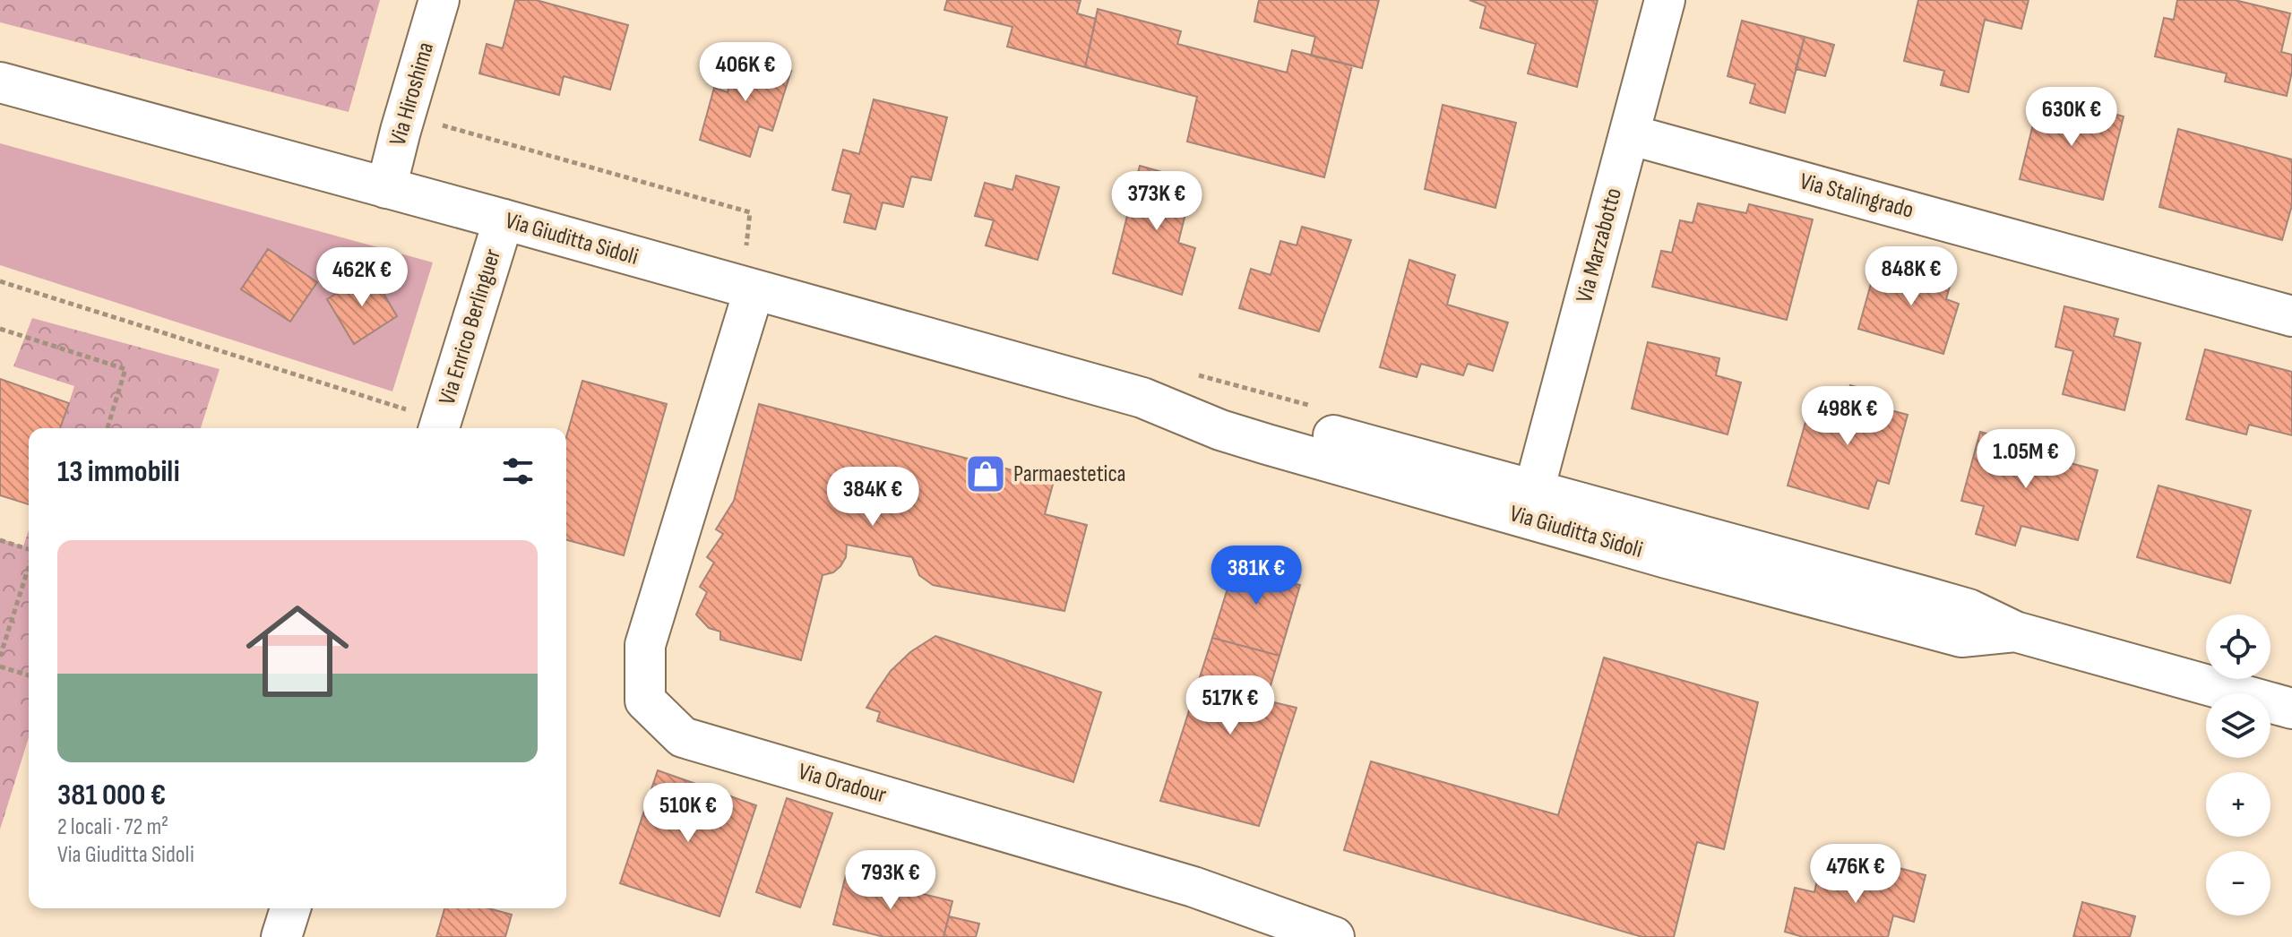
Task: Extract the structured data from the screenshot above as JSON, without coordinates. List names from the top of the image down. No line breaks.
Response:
{"streets":{"street":["Via Hiroshima","Via Stalingrado","Via Giuditta Sidoli","Via Marzabotto","Via Enrico Berlinguer","Via Oradour"]},"crossings":[["Via Hiroshima","Via Giuditta Sidoli"],["Via Stalingrado","Via Marzabotto"],["Via Giuditta Sidoli","Via Marzabotto"],["Via Giuditta Sidoli","Via Enrico Berlinguer"],["Via Giuditta Sidoli","Via Oradour"]],"places":{"shop":["Parmaestetica"]},"page":{"price":["406K €","630K €","373K €","848K €","462K €","498K €","1.05M €","384K €","381K €","517K €","510K €","476K €","793K €"],"heading":"13 immobili","list":[{"name":"381 000 €","note":"2 locali · 72 m² · Via Giuditta Sidoli"}],"map_buttons":["+","−"]}}
